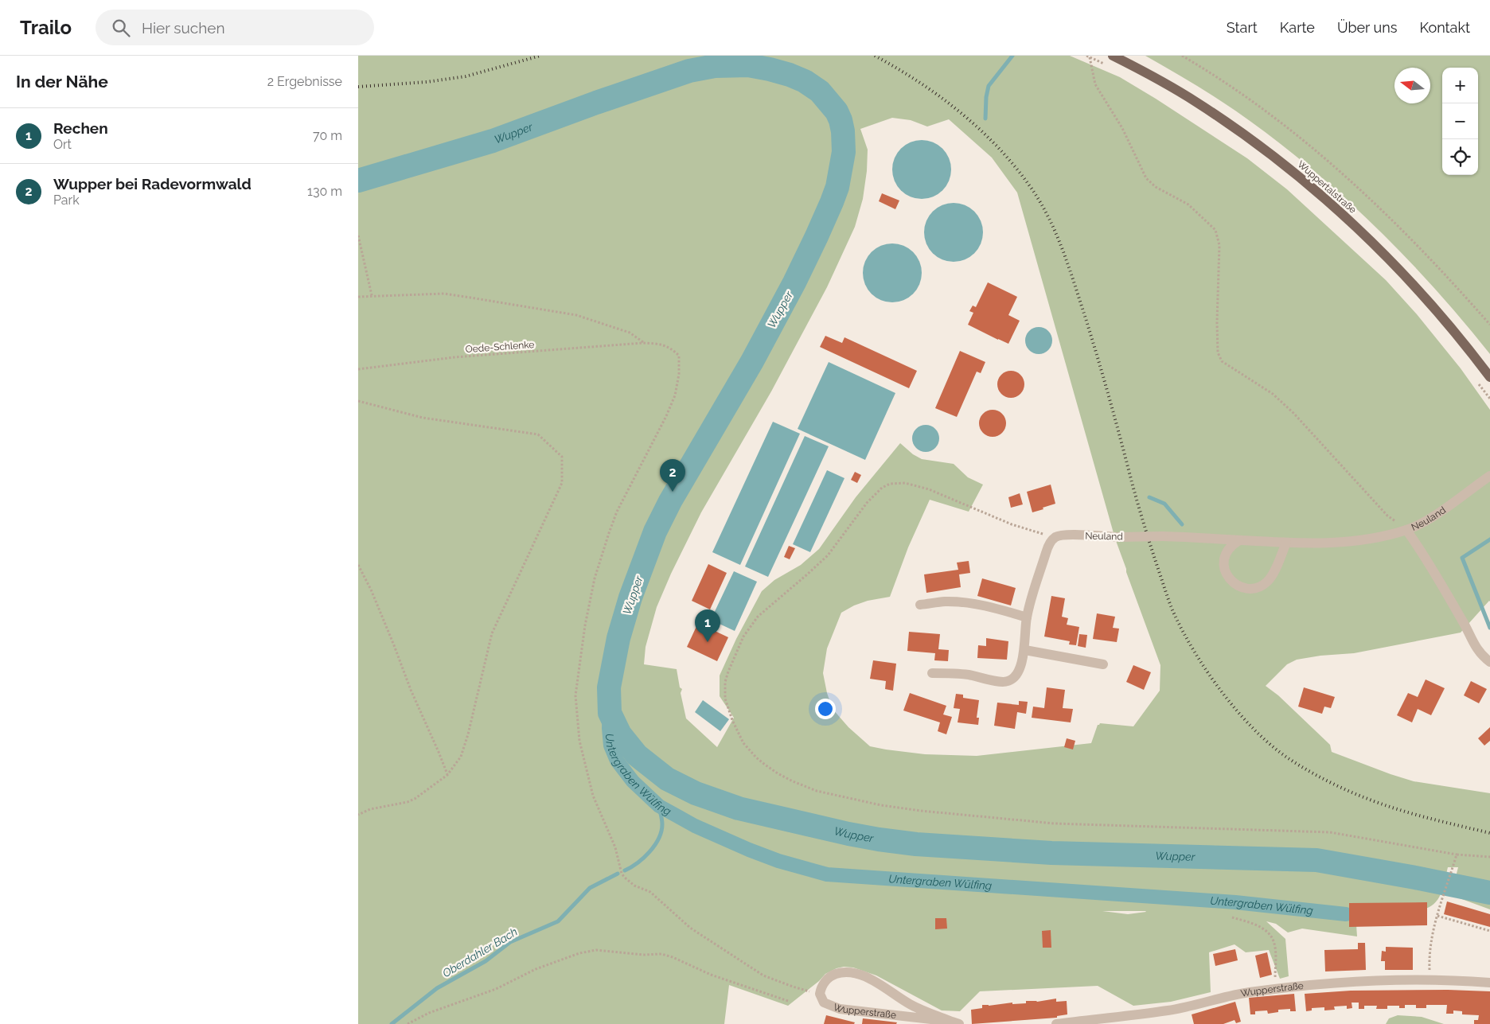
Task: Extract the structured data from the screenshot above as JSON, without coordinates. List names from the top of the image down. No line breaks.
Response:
{"streets":{"main road":["Wuppertalstraße"],"street":["Neuland","Wupperstraße"],"path":["Oede-Schlenke"]},"crossings":[["Oede-Schlenke","Wupperstraße"]],"water":["Wupper","Untergraben Wülfing","Oberdahler Bach"],"north":"left","page":{"header":"Trailo","search":"Hier suchen","nav":["Start","Karte","Über uns","Kontakt"],"heading":["In der Nähe","2 Ergebnisse"],"map_buttons":["+","−"],"list":[{"mark":"1","name":"Rechen","note":"Ort","value":"70 m"},{"mark":"2","name":"Wupper bei Radevormwald","note":"Park","value":"130 m"}],"pins":["2","1"]}}
